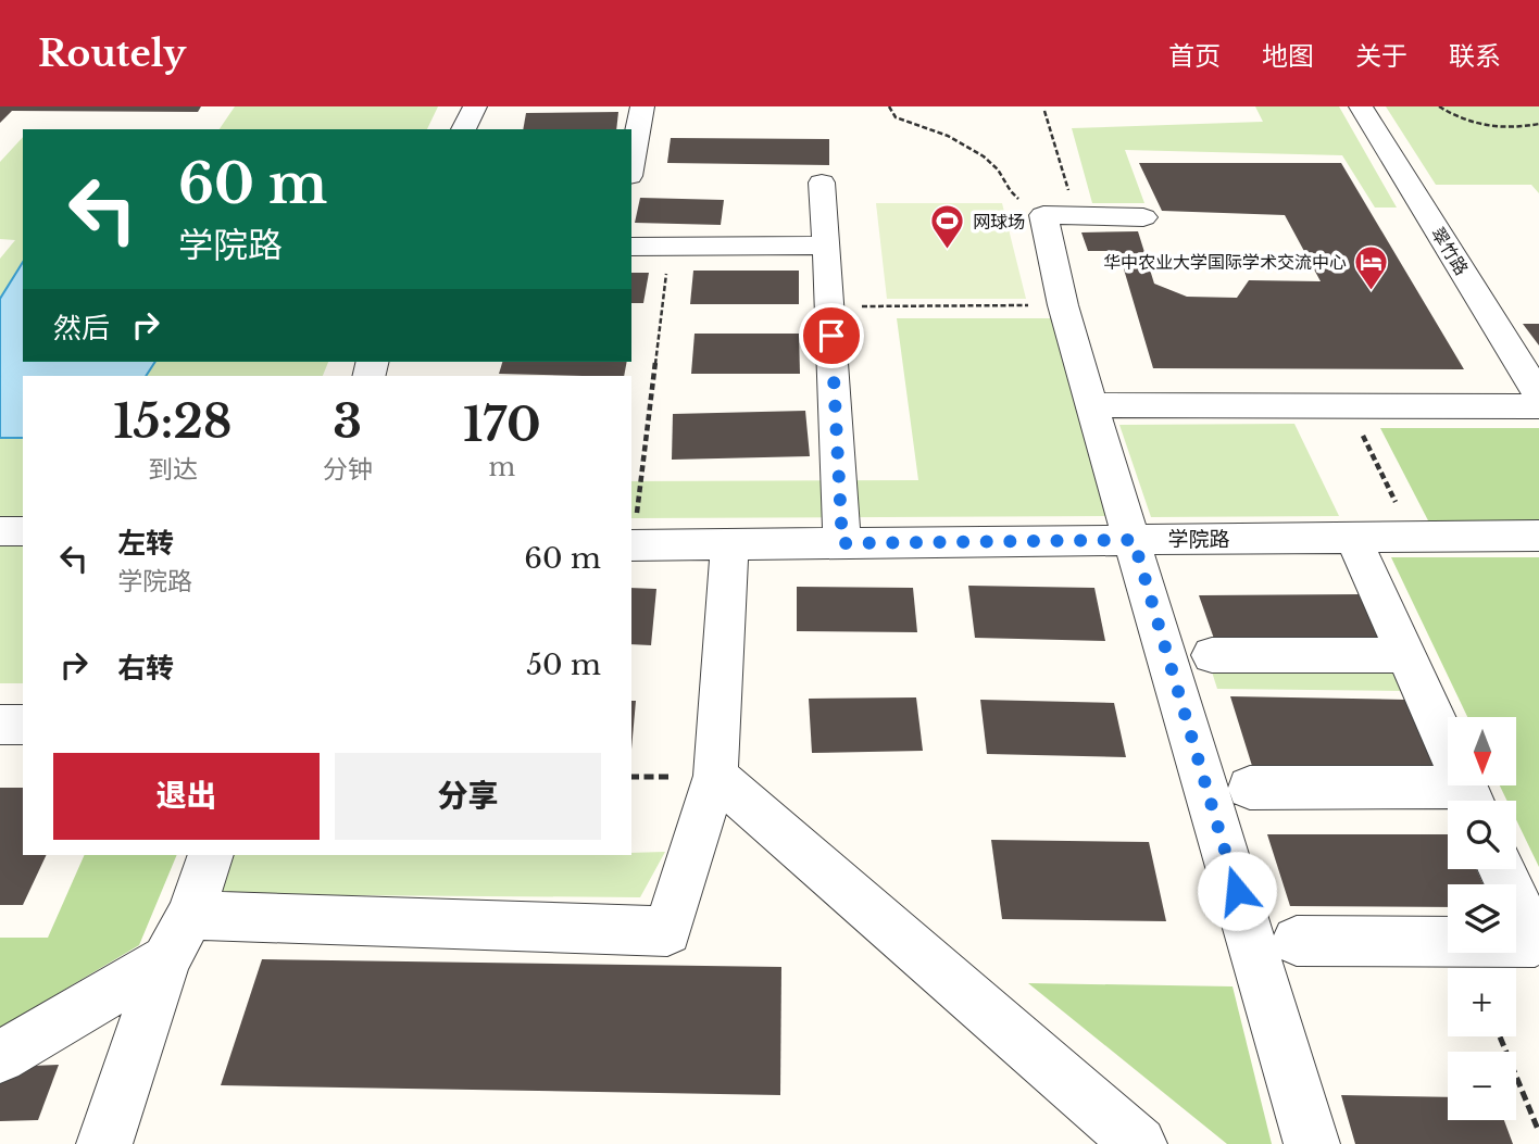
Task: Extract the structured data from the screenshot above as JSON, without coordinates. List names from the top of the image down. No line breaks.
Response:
{"streets":{"street":["翠竹路","学院路"]},"places":{"sports":["网球场"],"hotel":["华中农业大学国际学术交流中心"]},"north":"bottom","page":{"header":"Routely","nav":["首页","地图","关于","联系"],"turn":["60 m","学院路"],"then":"然后","eta":["15:28","到达","3","分钟","170","m"],"list":[{"name":"左转","note":"学院路","value":"60 m"},{"name":"右转","value":"50 m"}],"map_buttons":["+","−"],"buttons":["退出","分享"]}}
